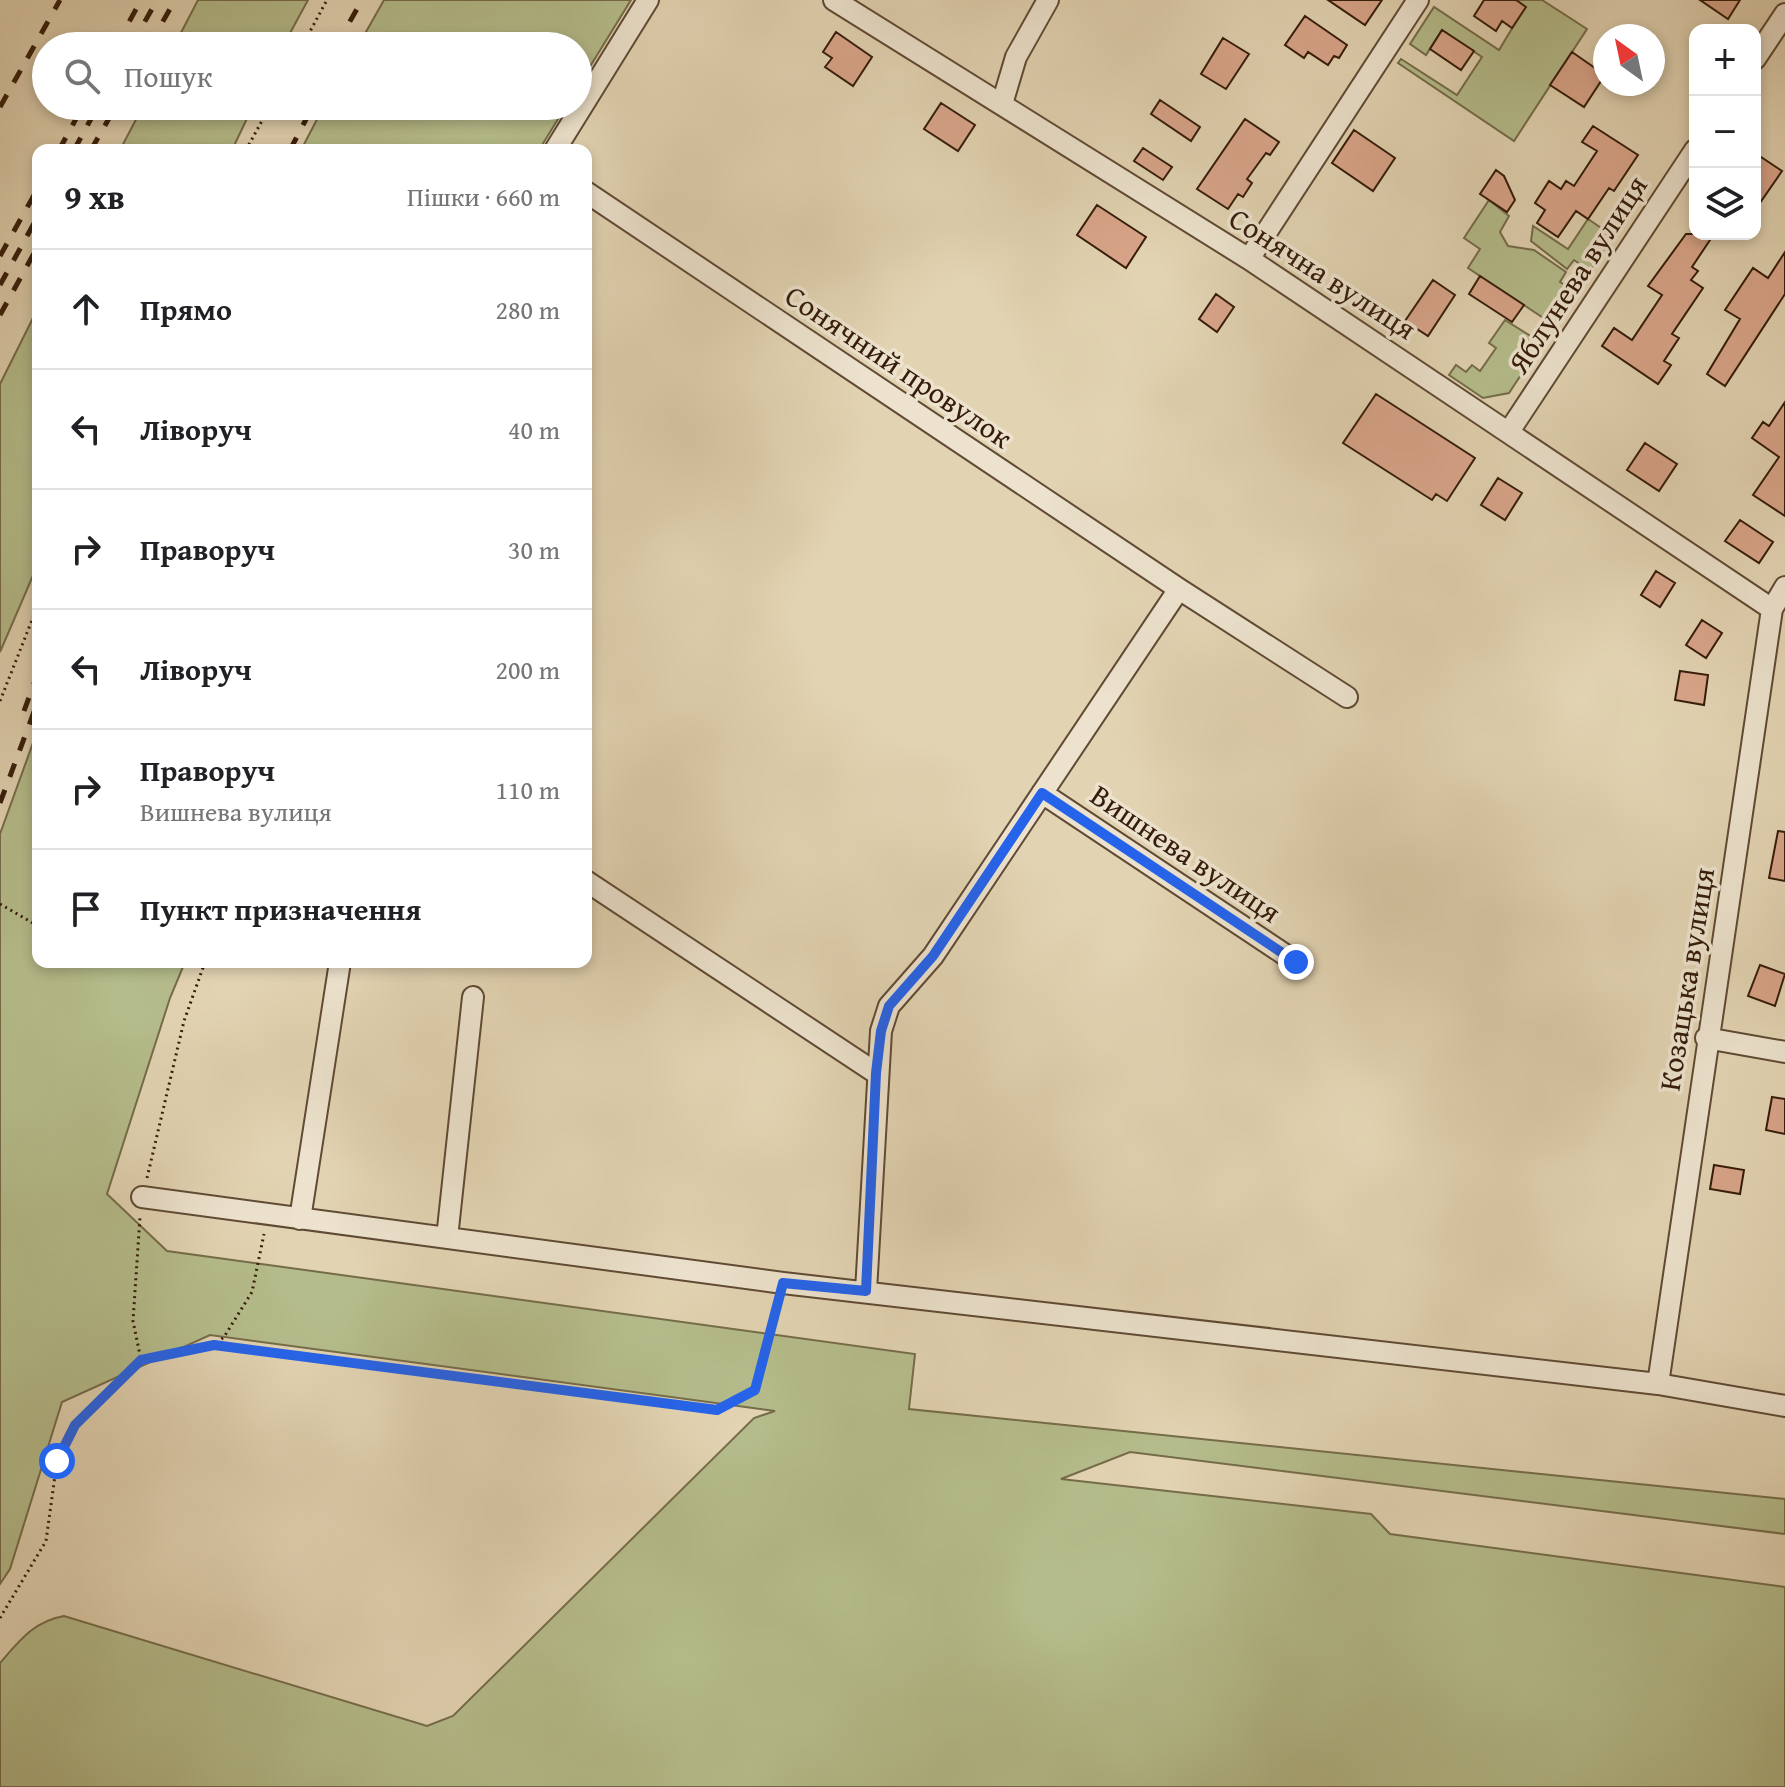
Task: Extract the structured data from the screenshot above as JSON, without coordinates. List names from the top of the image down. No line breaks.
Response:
{"streets":{"street":["Сонячна вулиця","Яблунева вулиця","Сонячний провулок","Вишнева вулиця","Козацька вулиця"]},"crossings":[["Сонячна вулиця","Яблунева вулиця"],["Сонячна вулиця","Козацька вулиця"]],"north":"top left","page":{"map_buttons":["+","−"],"search":"Пошук","heading":["9 хв","Пішки · 660 m"],"list":[["Прямо","280 m"],["Ліворуч","40 m"],["Праворуч","30 m"],["Ліворуч","200 m"],["Праворуч","Вишнева вулиця","110 m"],"Пункт призначення"]}}
